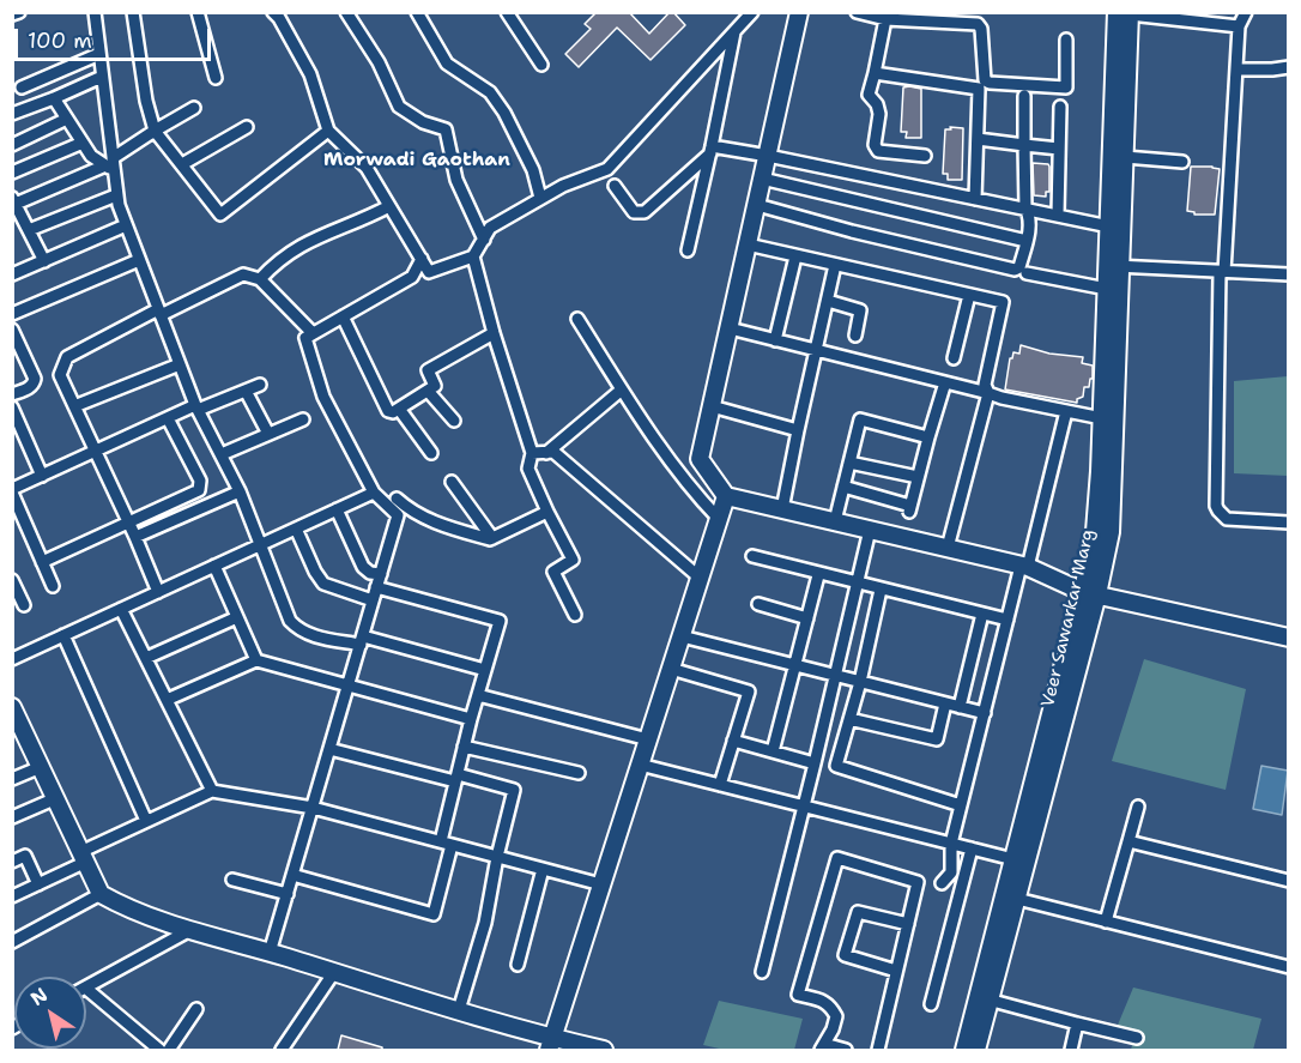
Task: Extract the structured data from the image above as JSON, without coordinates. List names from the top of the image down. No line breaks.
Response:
{"streets":{"street":["Veer Sawarkar Marg"]},"districts":["Morwadi Gaothan"],"scale_bar":"100 m","north":"top left"}
